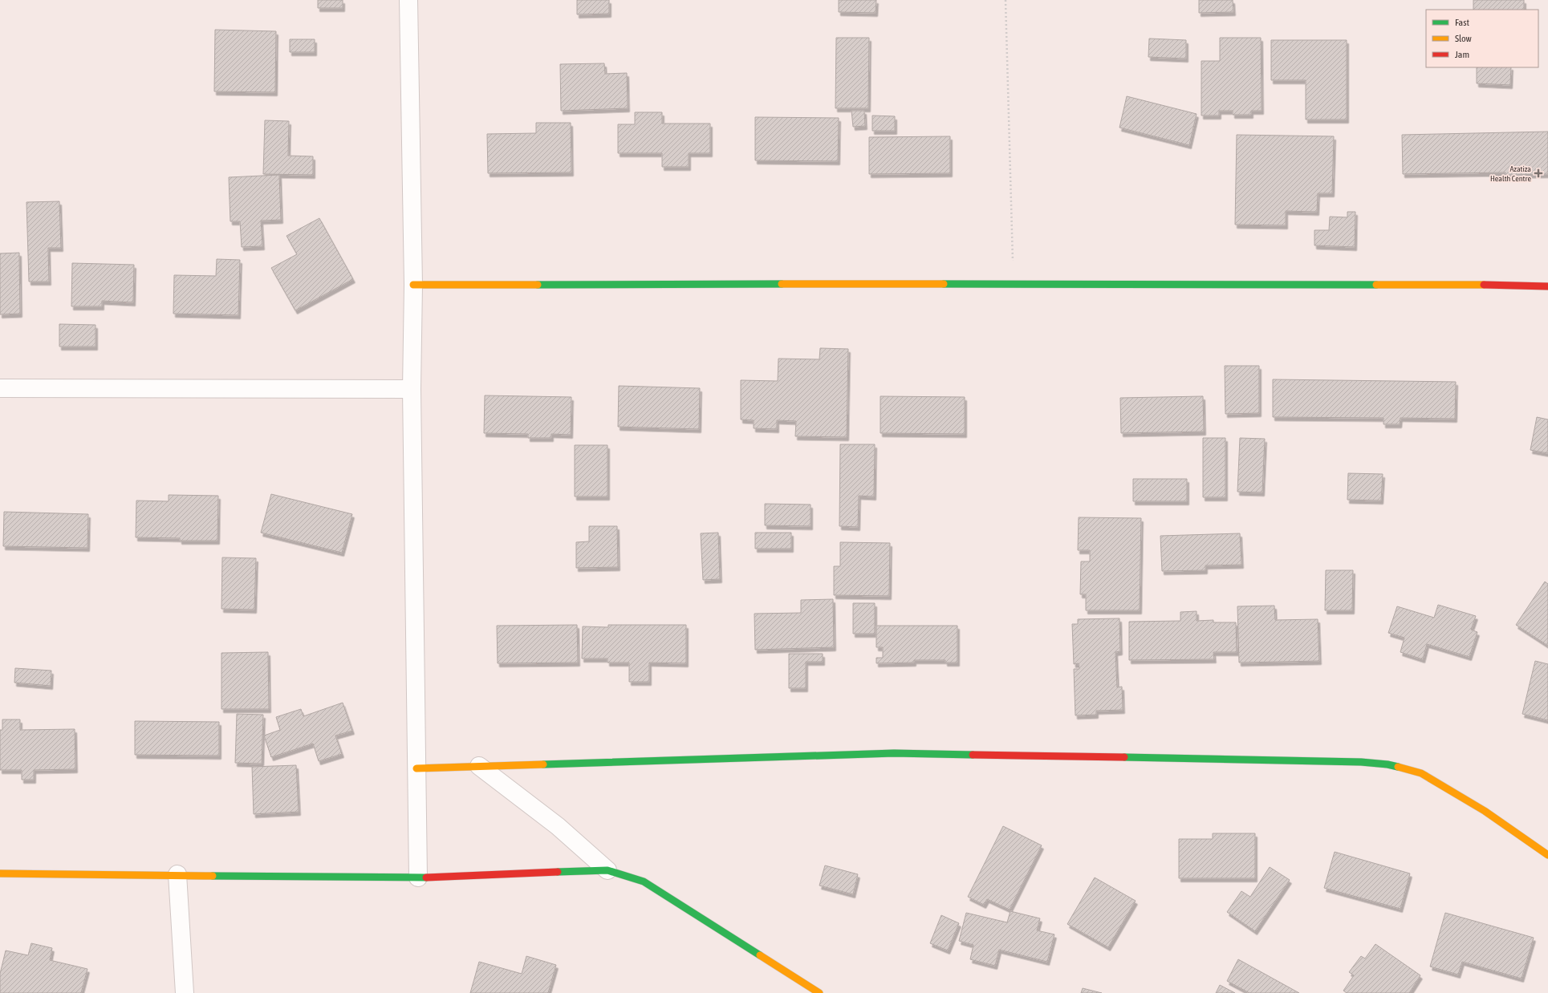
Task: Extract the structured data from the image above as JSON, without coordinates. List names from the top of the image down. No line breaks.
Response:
{"places":{"health":["Azatiza Health Centre"]},"legend":["Fast","Slow","Jam"]}
